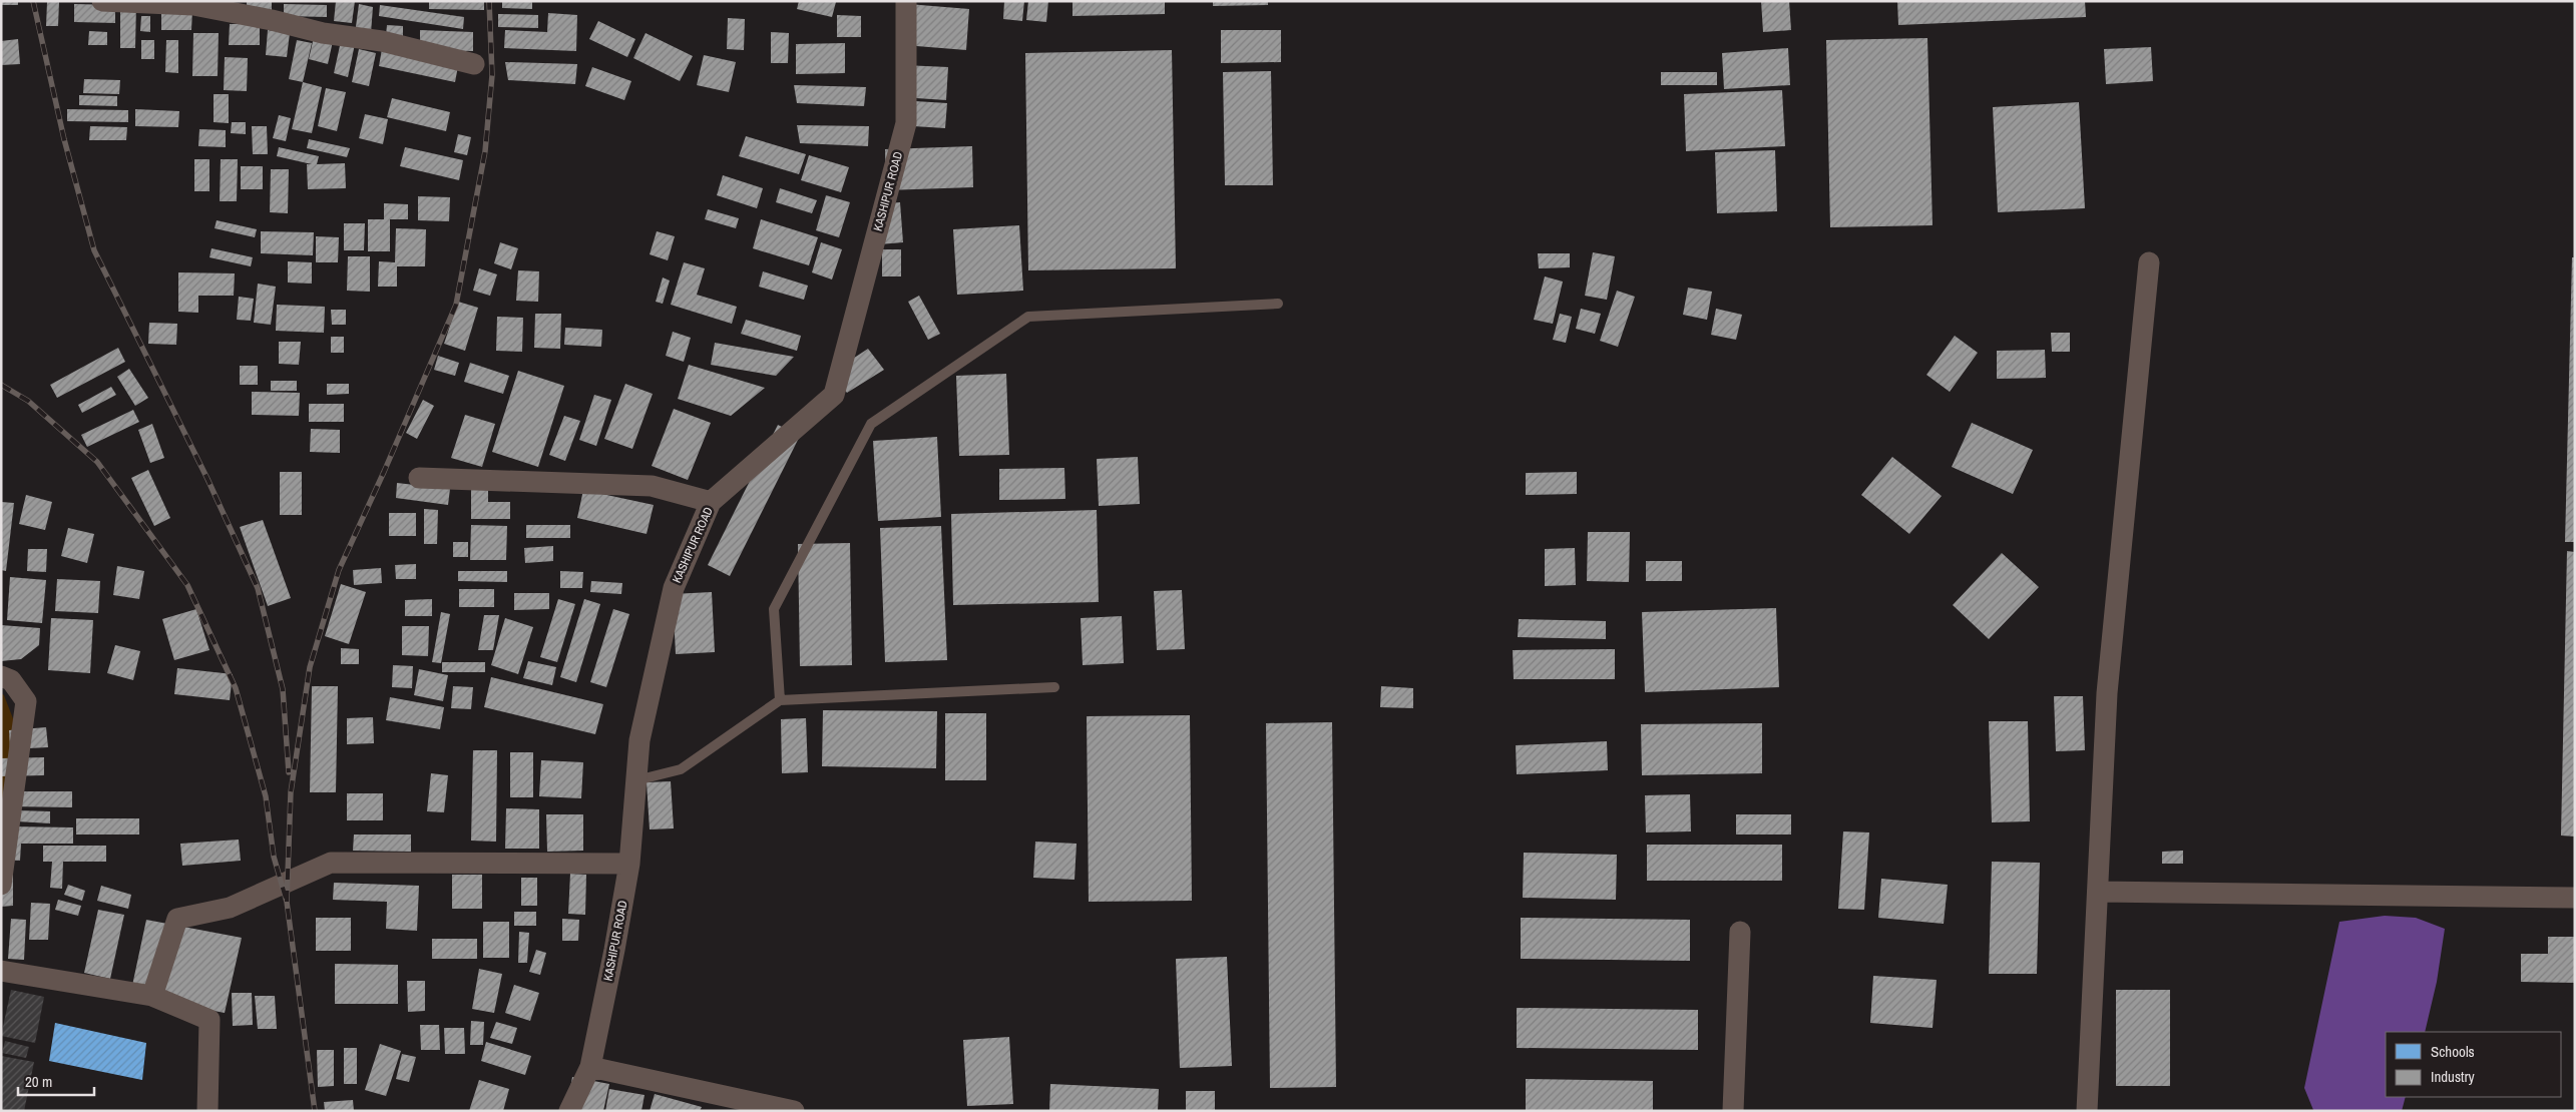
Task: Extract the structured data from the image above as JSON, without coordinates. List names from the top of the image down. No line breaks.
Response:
{"streets":{"street":["KASHIPUR ROAD"]},"legend":["Schools","Industry"],"scale_bar":"20 m"}
